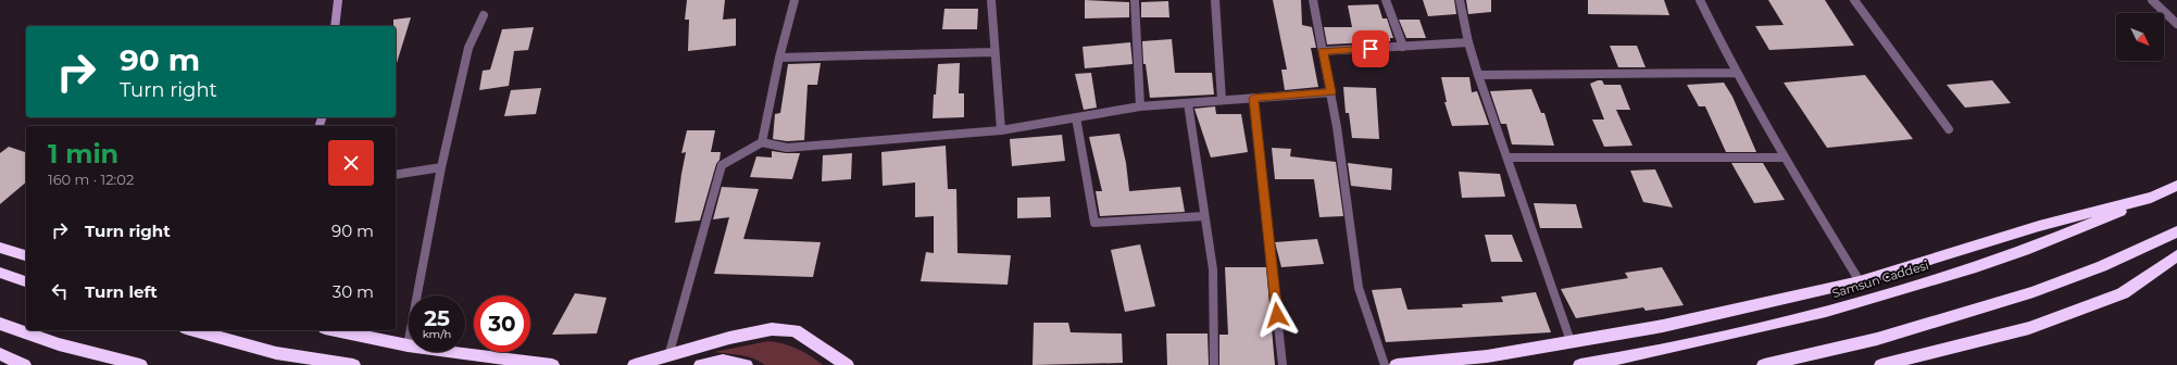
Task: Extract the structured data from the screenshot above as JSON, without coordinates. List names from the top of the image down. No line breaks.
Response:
{"streets":{"highway":["Samsun Caddesi"]},"north":"bottom right","page":{"turn":["90 m","Turn right"],"heading":["1 min","160 m · 12:02"],"list":[{"name":"Turn right","value":"90 m"},{"name":"Turn left","value":"30 m"}],"speed":"25 km/h","limit":"30"}}
